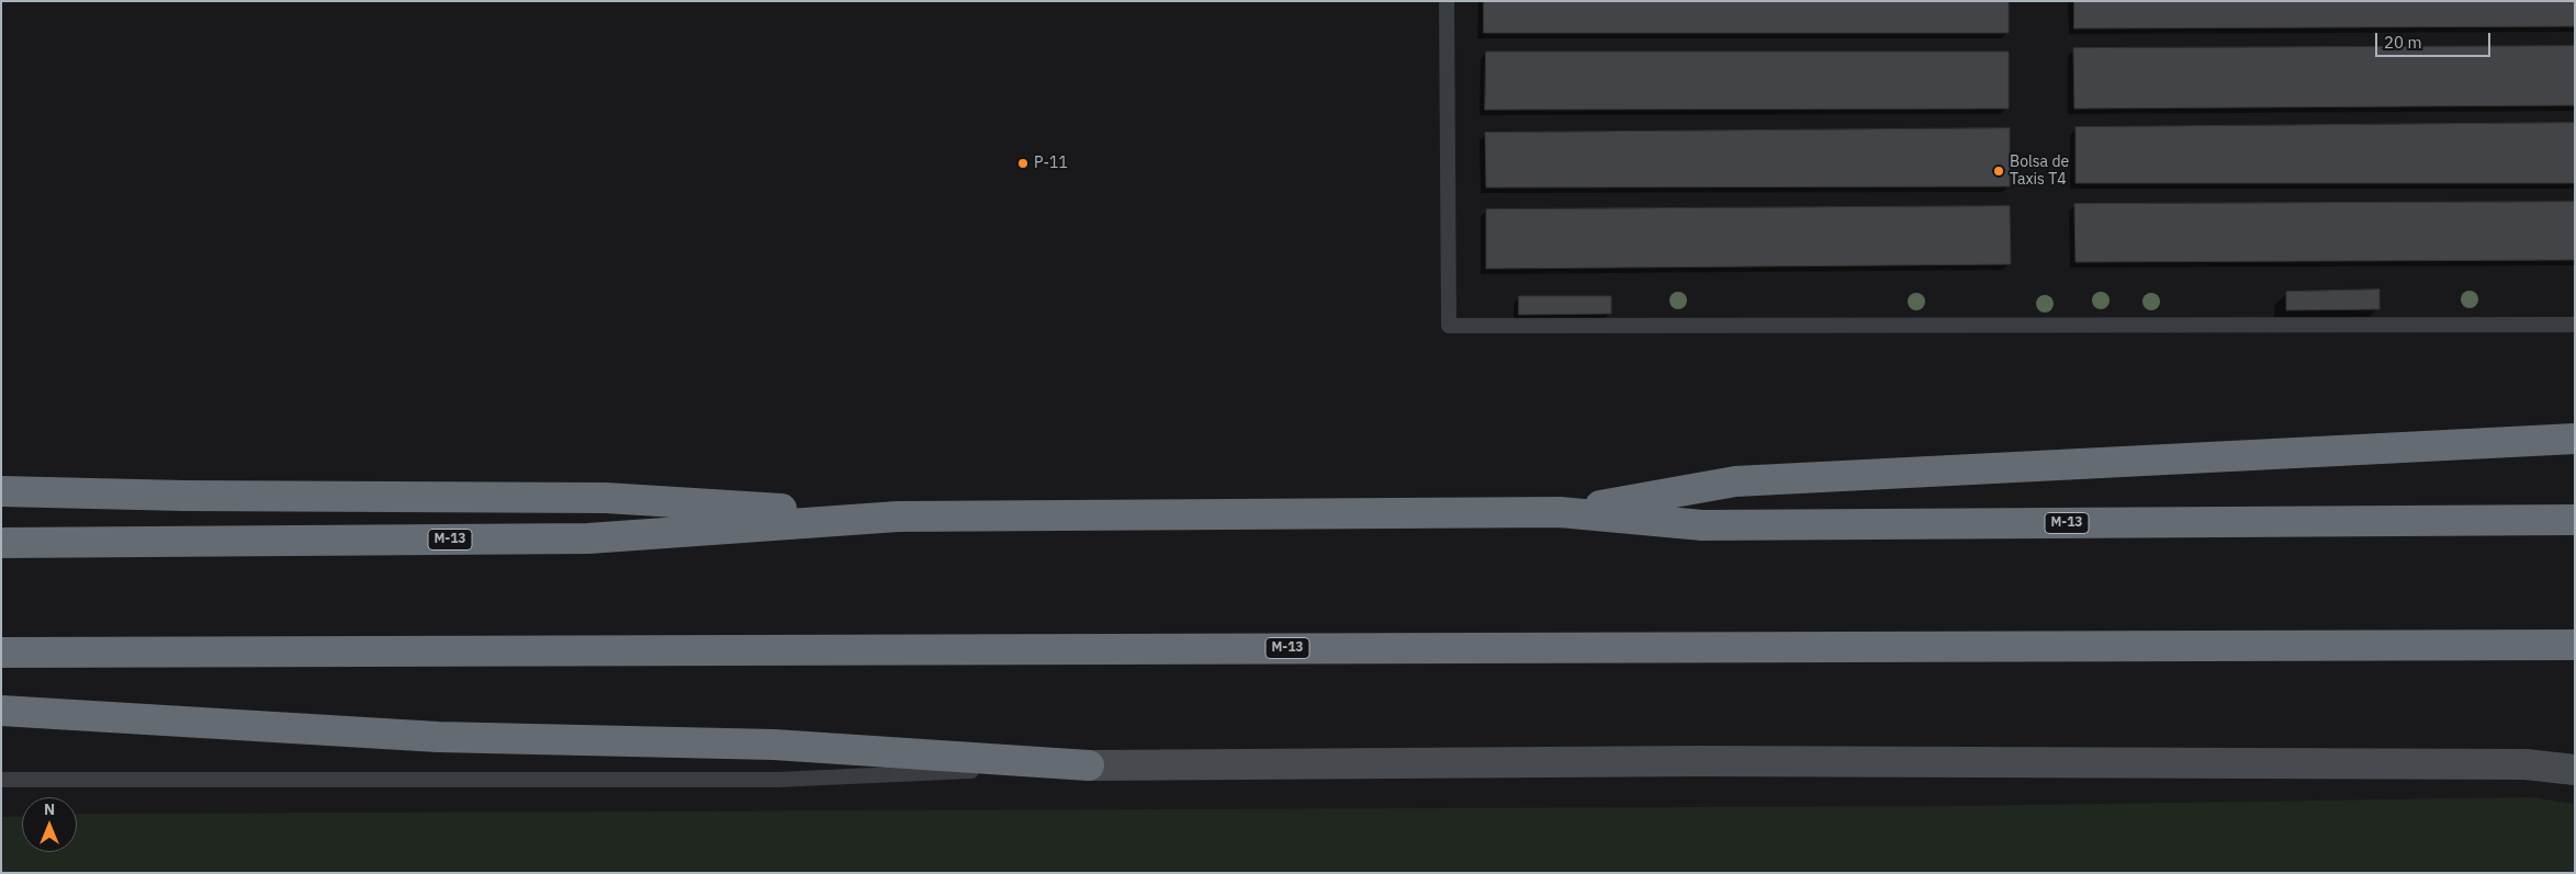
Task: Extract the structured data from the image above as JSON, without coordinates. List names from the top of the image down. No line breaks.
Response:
{"streets":{"highway":["M-13"]},"places":["P-11","Bolsa de Taxis T4"],"scale_bar":"20 m","north":"top"}
